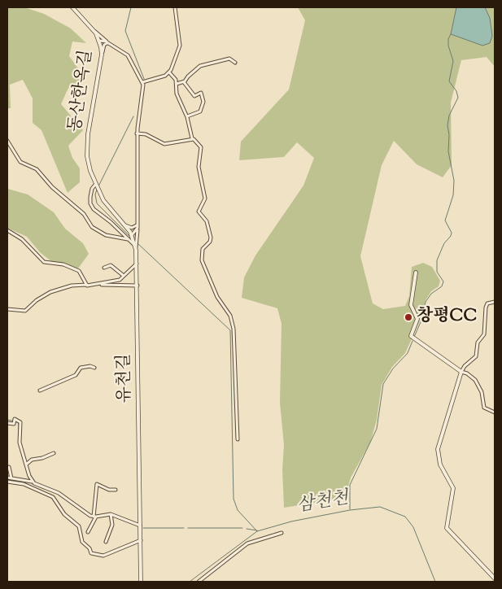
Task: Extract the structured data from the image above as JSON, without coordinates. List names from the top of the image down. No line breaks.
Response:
{"streets":{"street":["동산한옥길","유천길"]},"crossings":[["동산한옥길","유천길"]],"water":["삼천천"],"places":["창평CC"]}
